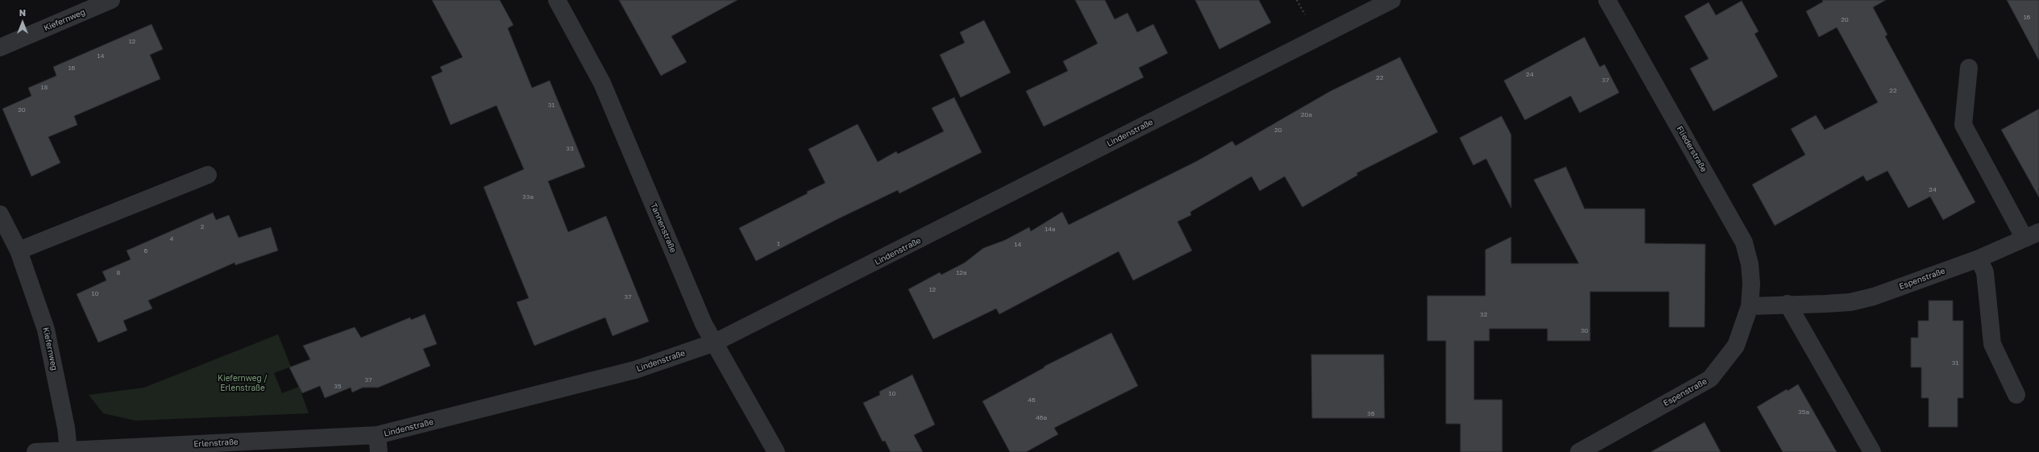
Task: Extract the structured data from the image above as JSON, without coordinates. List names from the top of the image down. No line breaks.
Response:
{"streets":{"street":["Kiefernweg","Lindenstraße","Fliederstraße","Tannenstraße","Espenstraße","Erlenstraße"]},"crossings":[["Kiefernweg","Erlenstraße"],["Lindenstraße","Tannenstraße"],["Lindenstraße","Erlenstraße"],["Fliederstraße","Espenstraße"]],"parks":["Kiefernweg / Erlenstraße"],"house_numbers":["16","20","12","14","16","24","22","37","18","22","31","20","20a","20","33","24","33a","2","14a","4","1","14","6","8","12a","12","10","37","32","30","31","37","35","10","46","35a","36","46a"],"north":"top"}
